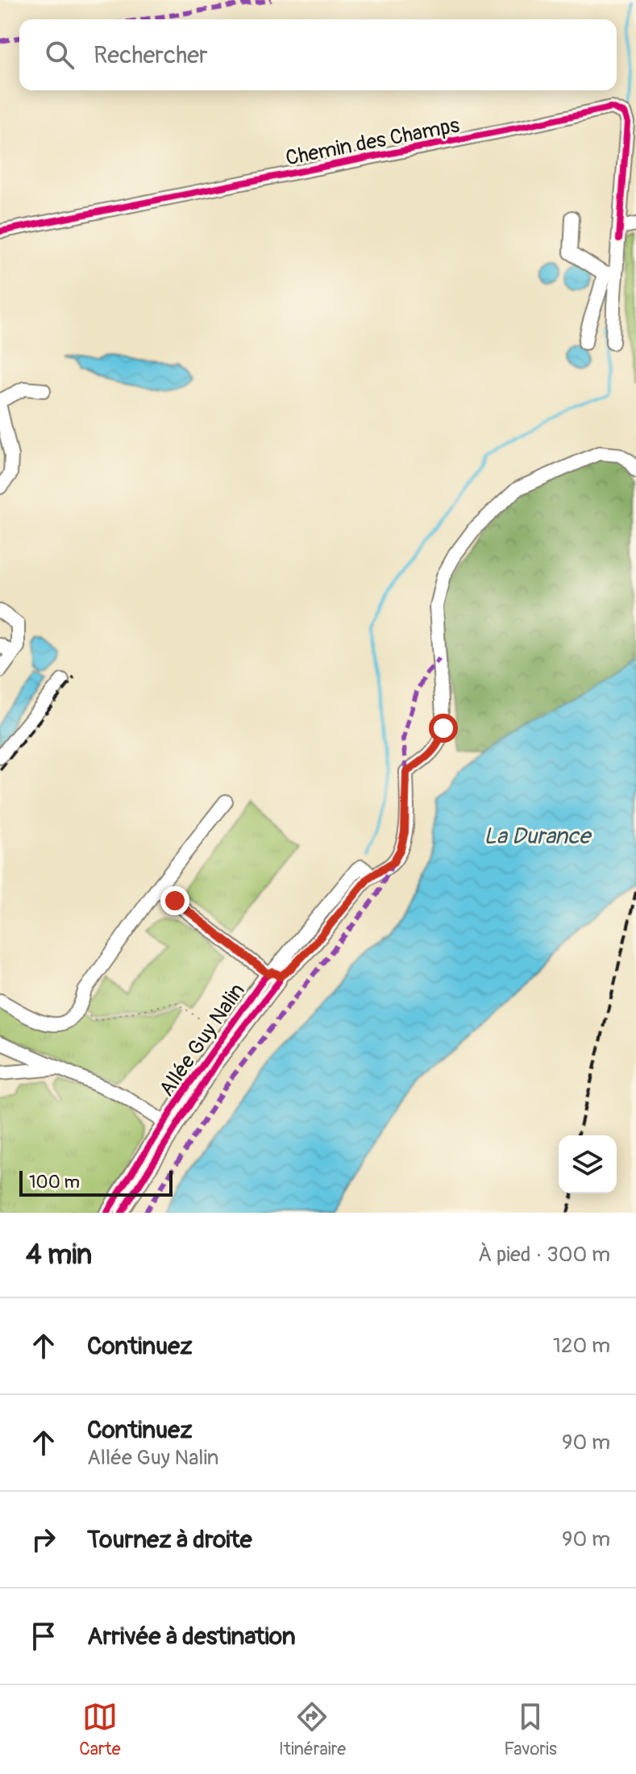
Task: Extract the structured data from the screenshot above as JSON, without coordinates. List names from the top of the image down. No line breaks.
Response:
{"streets":{"street":["Chemin des Champs","Allée Guy Nalin"]},"water":["La Durance"],"scale_bar":"100 m","page":{"search":"Rechercher","scale":"100 m","heading":["4 min","À pied · 300 m"],"list":[["Continuez","120 m"],["Continuez","Allée Guy Nalin","90 m"],["Tournez à droite","90 m"],"Arrivée à destination"],"nav":["Carte","Itinéraire","Favoris"]}}
